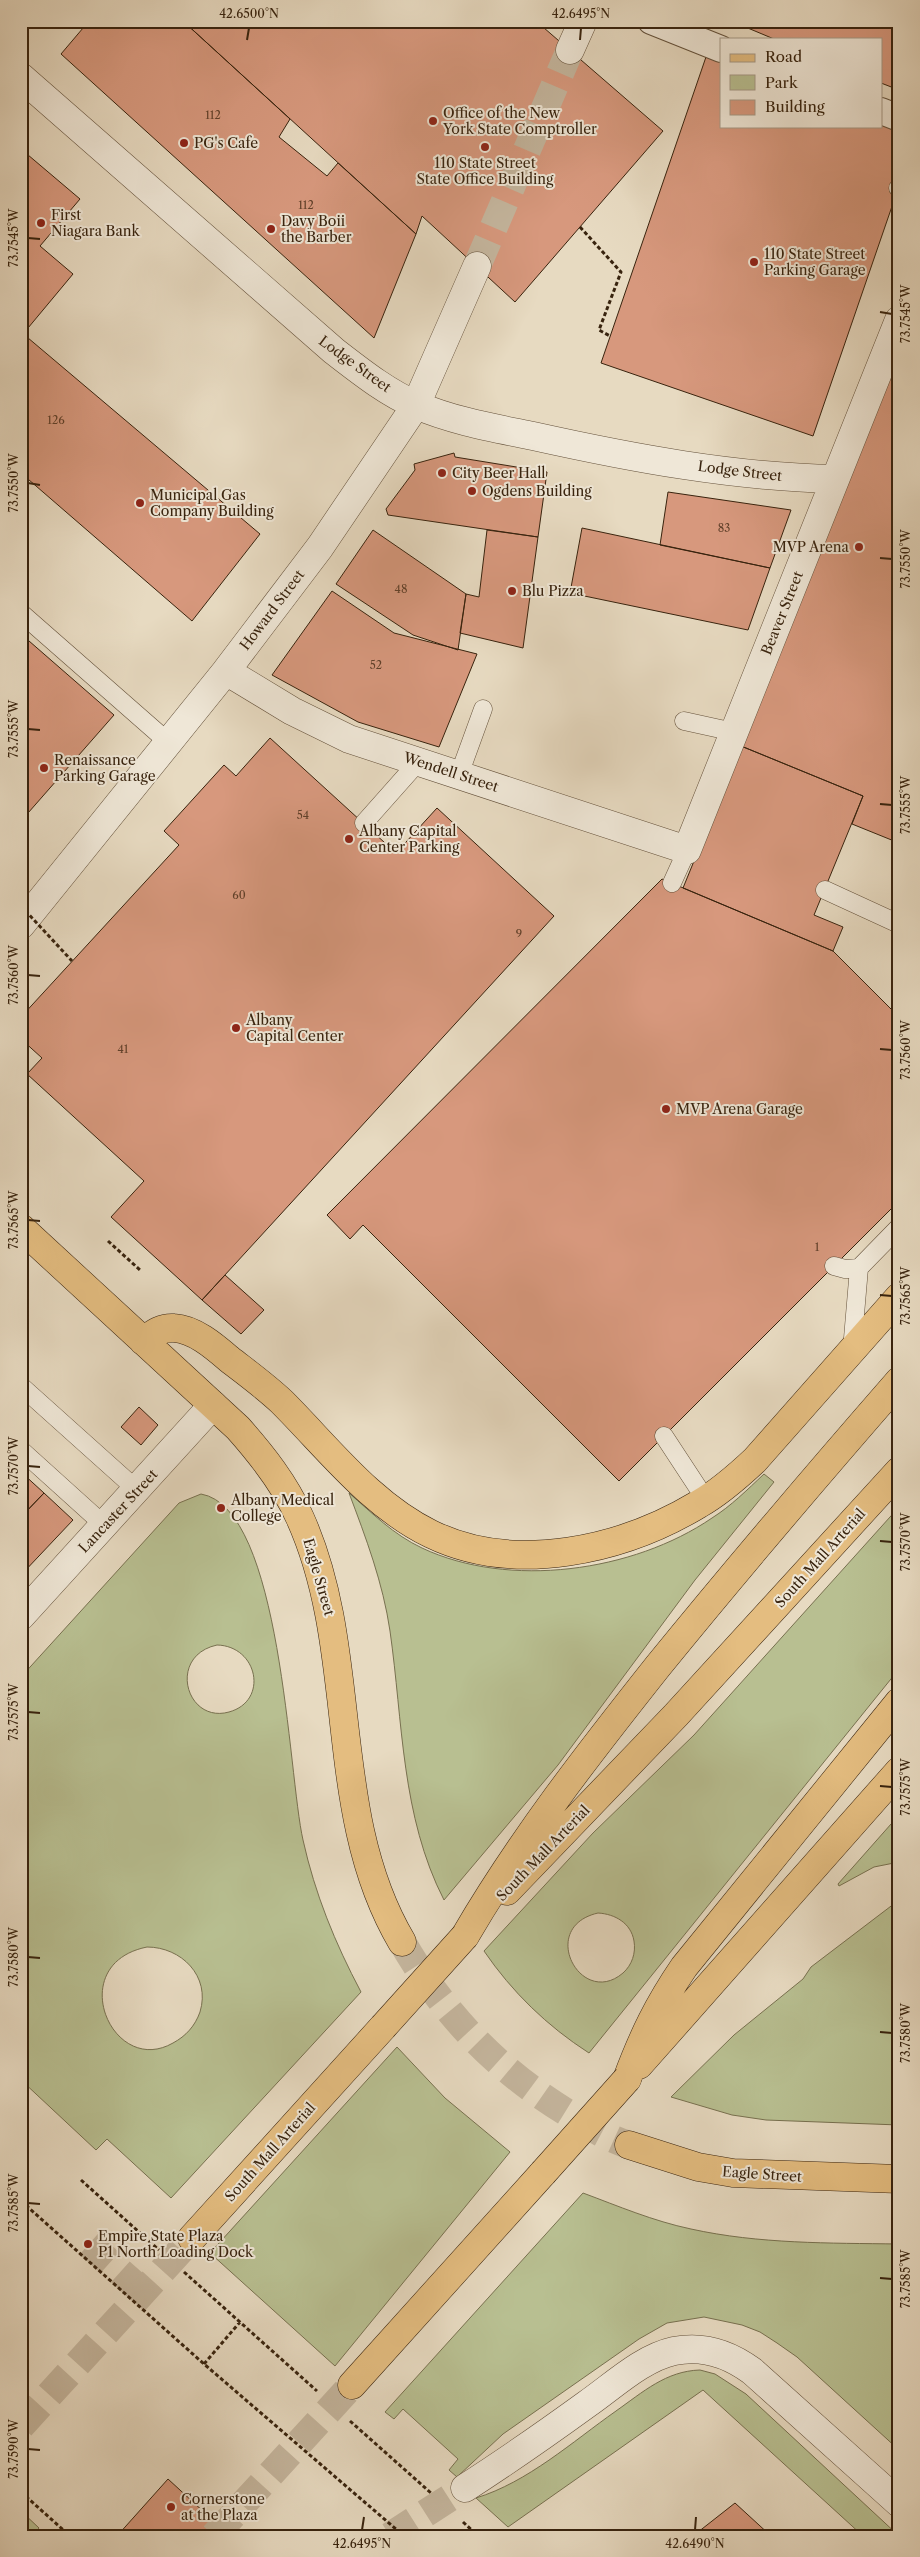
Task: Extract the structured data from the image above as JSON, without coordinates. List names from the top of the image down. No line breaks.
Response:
{"streets":{"main road":["South Mall Arterial","Eagle Street"],"street":["Lodge Street","Howard Street","Beaver Street","Wendell Street","Lancaster Street"]},"crossings":[["Lodge Street","Howard Street"],["Lodge Street","Beaver Street"],["Howard Street","Wendell Street"],["Beaver Street","Wendell Street"],["Lancaster Street","Eagle Street"]],"places":["Office of the New York State Comptroller","PG's Cafe","110 State Street State Office Building","First Niagara Bank","Davy Boii the Barber","110 State Street Parking Garage","City Beer Hall","Ogdens Building","Municipal Gas Company Building","MVP Arena","Blu Pizza","Renaissance Parking Garage","Albany Capital Center Parking","Albany Capital Center","MVP Arena Garage","Albany Medical College","Empire State Plaza P1 North Loading Dock","Cornerstone at the Plaza"],"house_numbers":["112","112","126","83","48","52","54","60","9","41","1"],"legend":["Road","Park","Building"],"coordinates":["42.6500°N","42.6495°N","73.7545°W","73.7550°W","73.7555°W","73.7560°W","73.7565°W","73.7570°W","73.7575°W","73.7580°W","73.7585°W","73.7590°W","42.6490°N"]}
